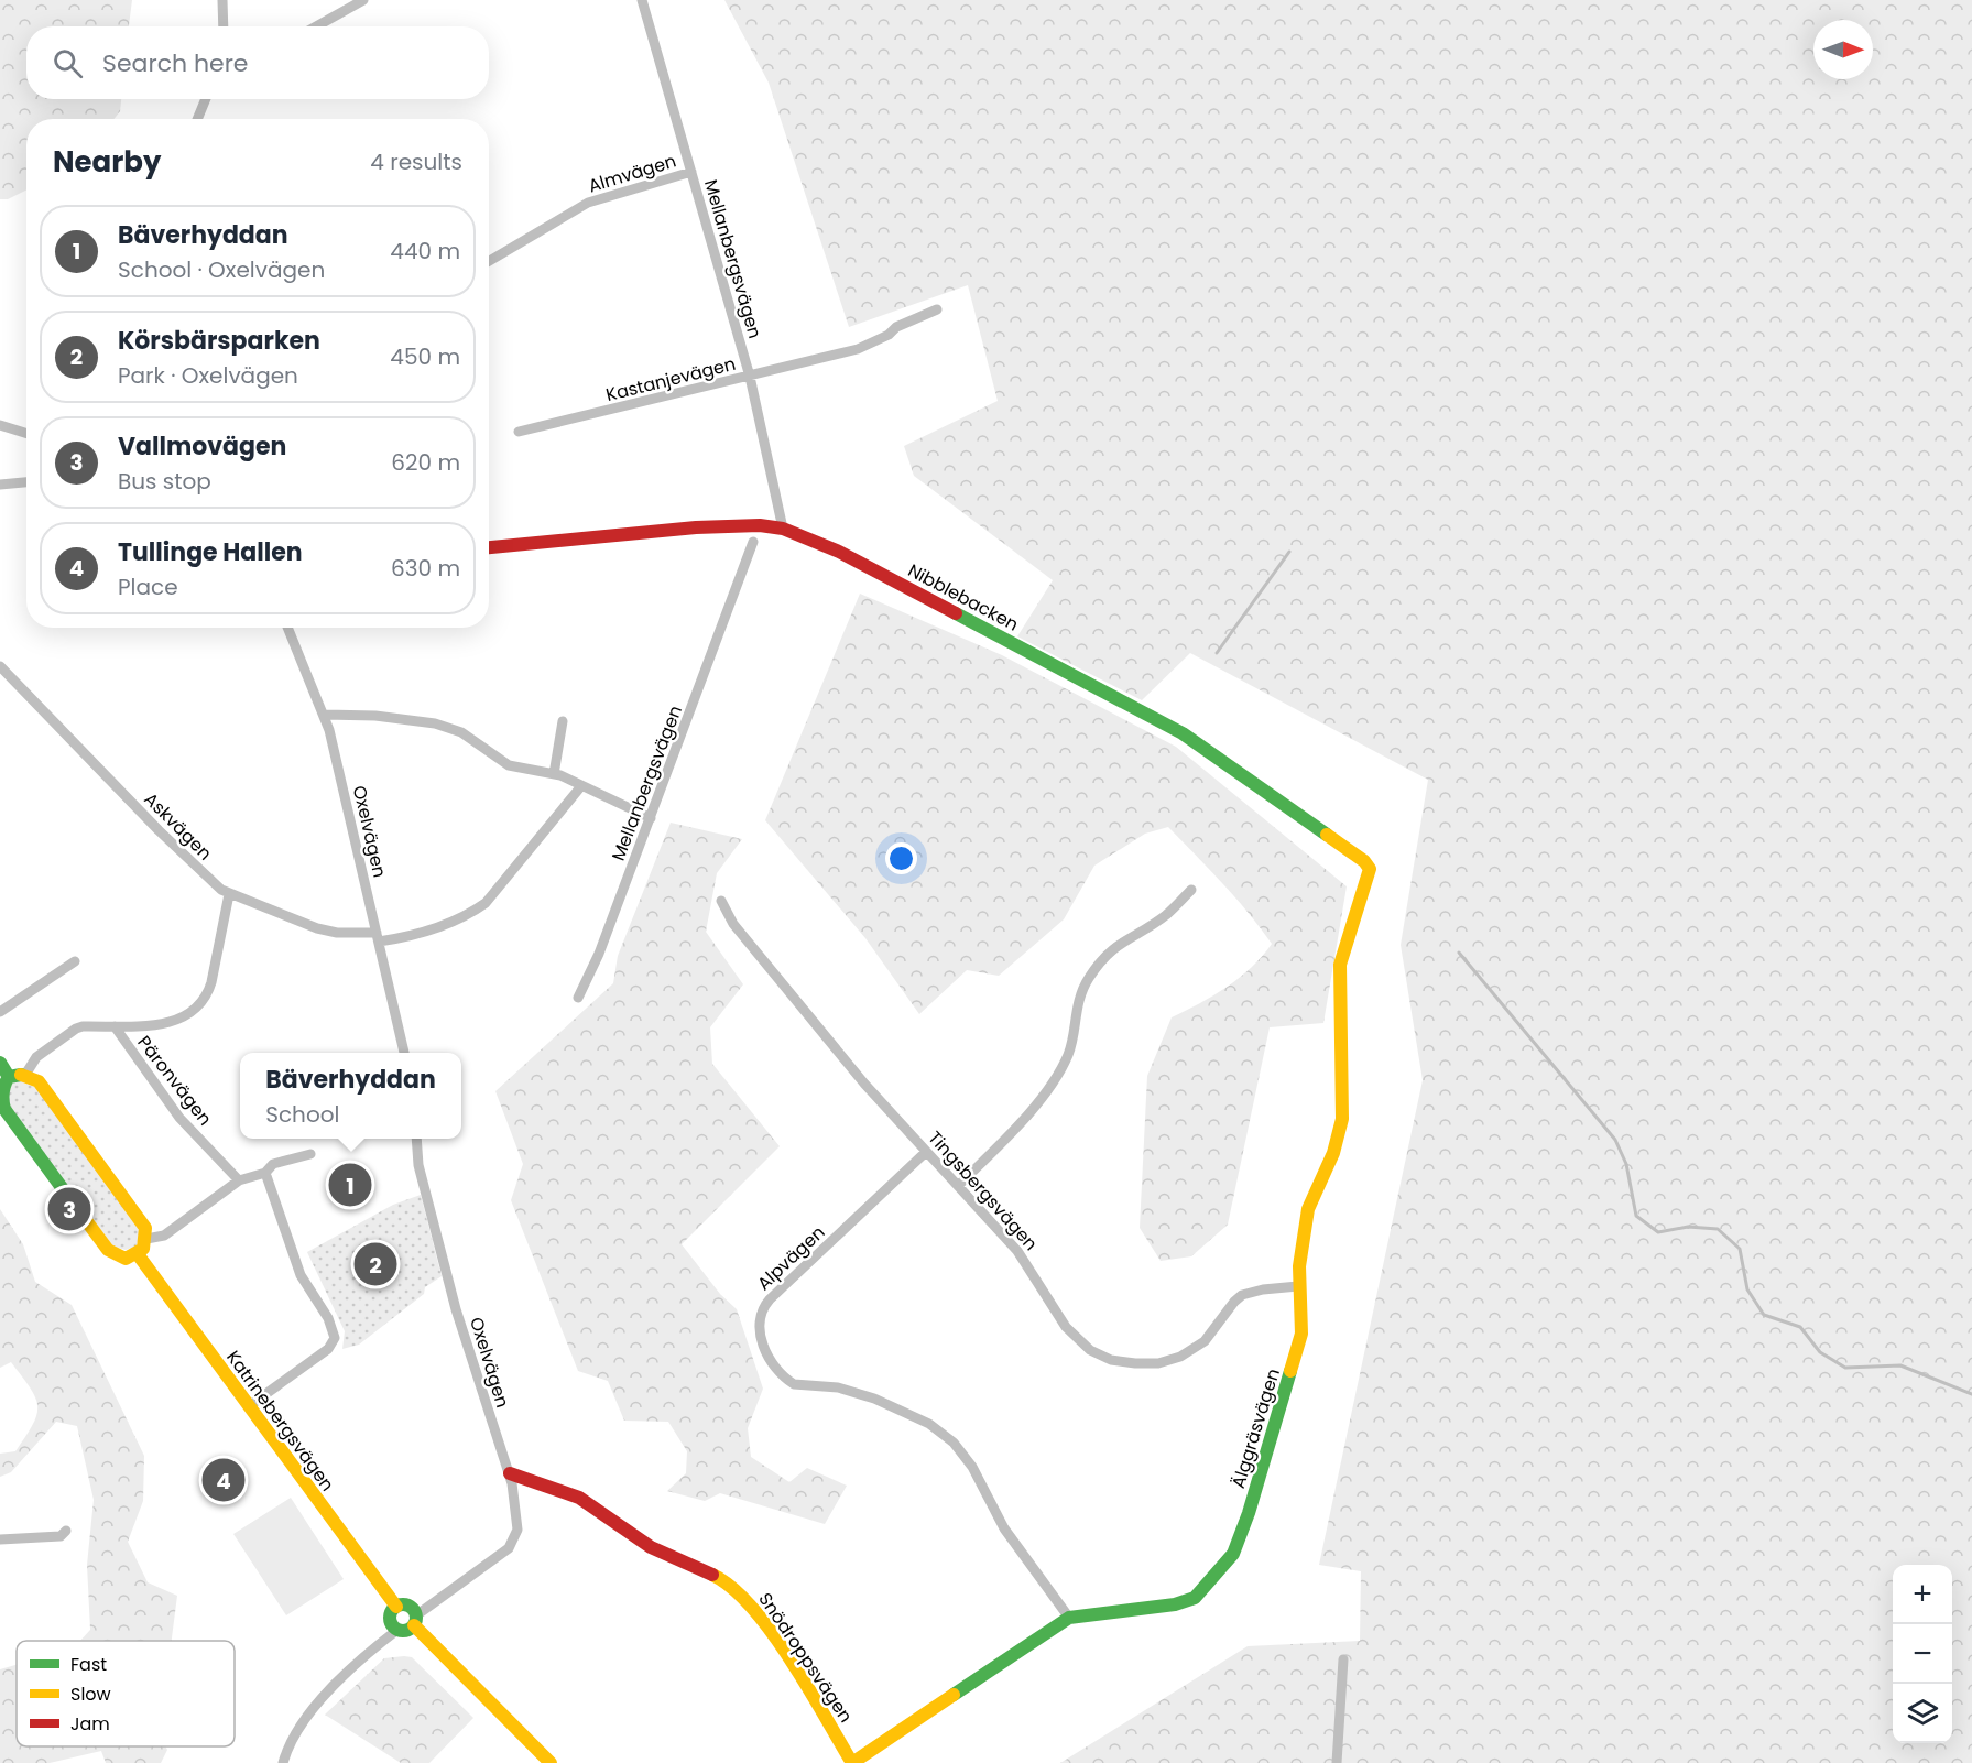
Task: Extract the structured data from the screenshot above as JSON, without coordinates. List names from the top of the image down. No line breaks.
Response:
{"streets":{"street":["Almvägen","Mellanbergsvägen","Kastanjevägen","Nibblebacken","Askvägen","Oxelvägen","Päronvägen","Tingsbergsvägen","Alpvägen","Katrinebergsvägen","Älggräsvägen","Snödroppsvägen"]},"crossings":[["Almvägen","Mellanbergsvägen"],["Mellanbergsvägen","Kastanjevägen"],["Mellanbergsvägen","Nibblebacken"],["Nibblebacken","Älggräsvägen"],["Askvägen","Oxelvägen"],["Oxelvägen","Katrinebergsvägen"],["Oxelvägen","Snödroppsvägen"],["Tingsbergsvägen","Alpvägen"],["Tingsbergsvägen","Älggräsvägen"],["Alpvägen","Älggräsvägen"],["Älggräsvägen","Snödroppsvägen"]],"legend":["Fast","Slow","Jam"],"north":"right","page":{"search":"Search here","heading":["Nearby","4 results"],"list":[{"mark":"1","name":"Bäverhyddan","note":"School · Oxelvägen","value":"440 m"},{"mark":"2","name":"Körsbärsparken","note":"Park · Oxelvägen","value":"450 m"},{"mark":"3","name":"Vallmovägen","note":"Bus stop","value":"620 m"},{"mark":"4","name":"Tullinge Hallen","note":"Place","value":"630 m"}],"popup":["Bäverhyddan","School"],"pins":["1","3","2","4"],"map_buttons":["+","−"]}}
